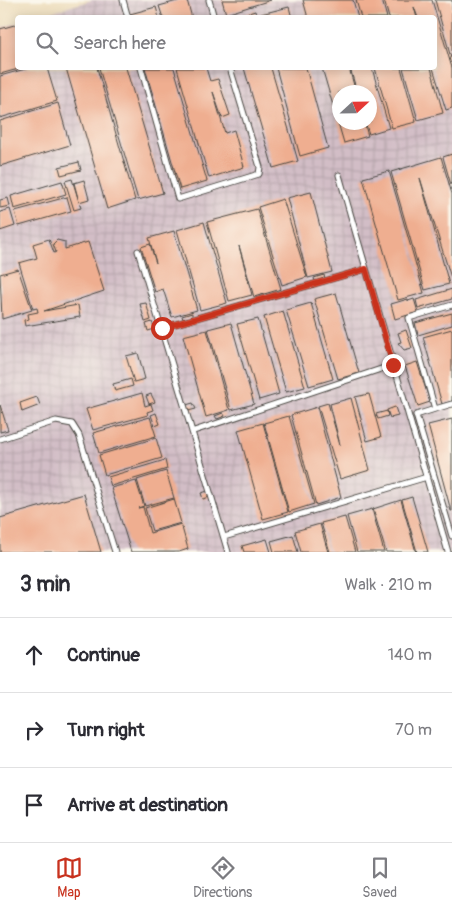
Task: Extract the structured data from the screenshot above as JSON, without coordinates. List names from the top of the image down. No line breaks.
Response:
{"north":"right","page":{"search":"Search here","heading":["3 min","Walk · 210 m"],"list":[["Continue","140 m"],["Turn right","70 m"],"Arrive at destination"],"nav":["Map","Directions","Saved"]}}
